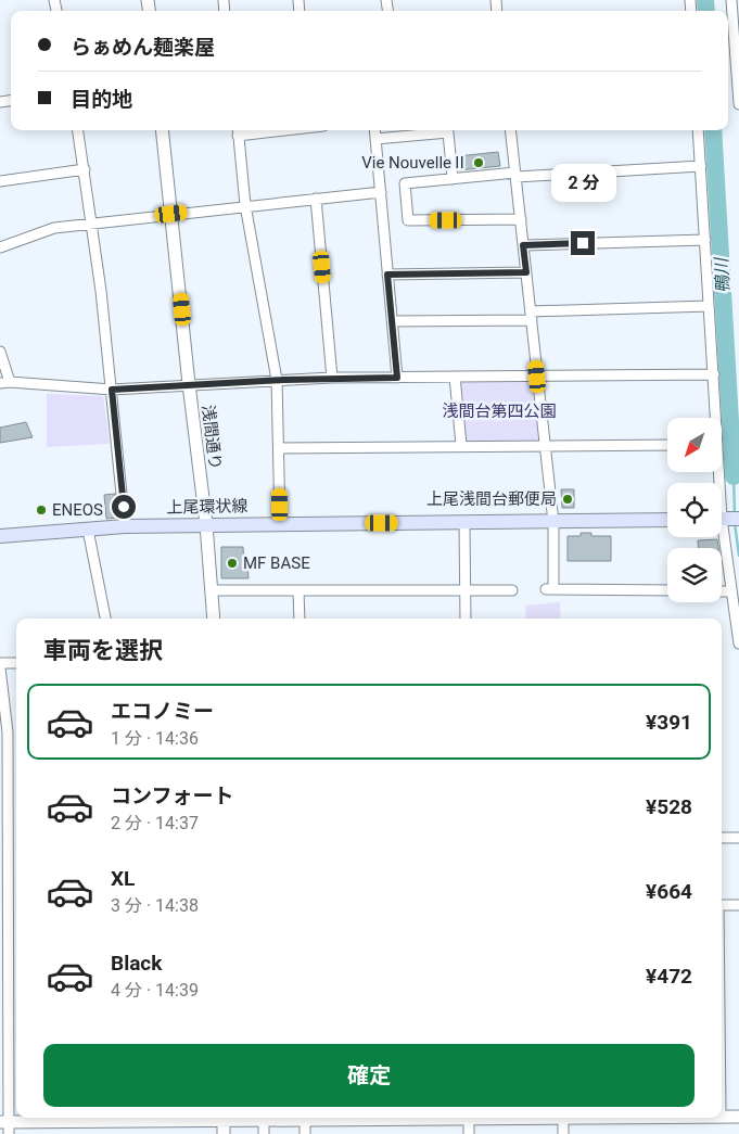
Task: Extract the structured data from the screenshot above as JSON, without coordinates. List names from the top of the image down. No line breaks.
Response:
{"streets":{"main road":["上尾環状線"],"street":["浅間通り"]},"crossings":[["浅間通り","上尾環状線"]],"water":["鴨川"],"parks":["浅間台第四公園"],"places":["Vie NouvelleⅡ","上尾浅間台郵便局","ENEOS","MF BASE"],"north":"bottom left","page":{"banner":["らぁめん麺楽屋","目的地"],"bubble":"2 分","heading":"車両を選択","list":[{"name":"エコノミー","note":"1 分 · 14:36","value":"¥391"},{"name":"コンフォート","note":"2 分 · 14:37","value":"¥528"},{"name":"XL","note":"3 分 · 14:38","value":"¥664"},{"name":"Black","note":"4 分 · 14:39","value":"¥472"}],"buttons":"確定"}}
